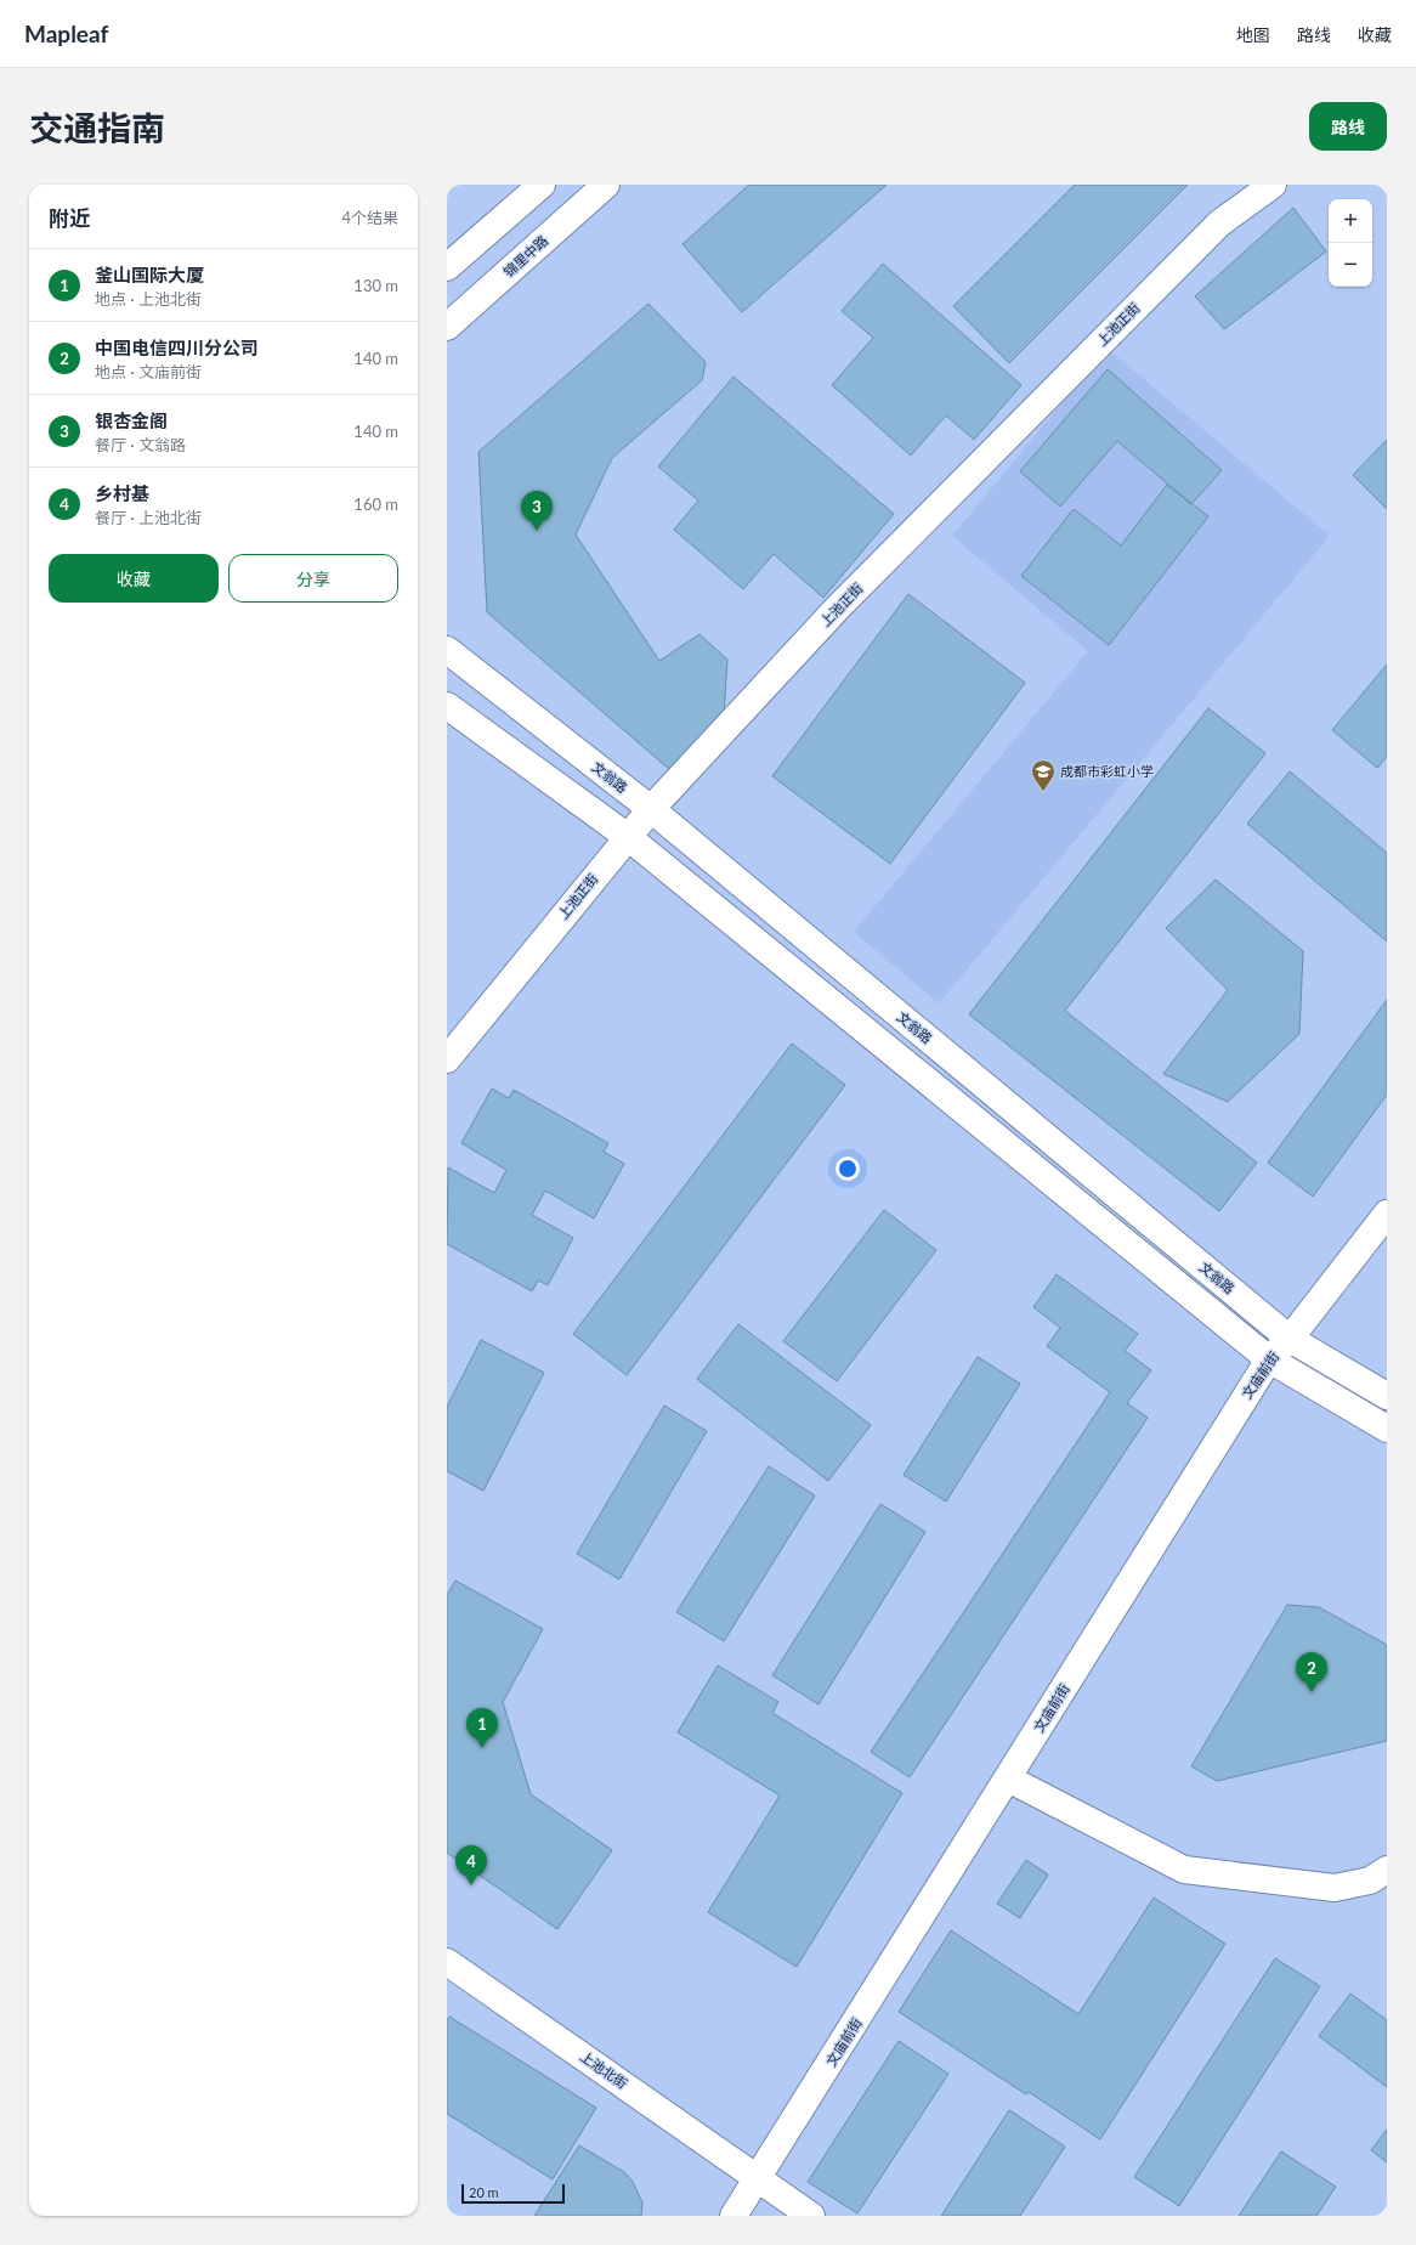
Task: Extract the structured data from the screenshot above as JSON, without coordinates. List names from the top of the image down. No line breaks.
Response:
{"streets":{"street":["锦里中路","上池正街","文翁路","文庙前街","上池北街"]},"crossings":[["上池正街","文翁路"],["文翁路","文庙前街"],["文庙前街","上池北街"]],"places":{"school or university":["成都市彩虹小学"]},"scale_bar":"20 m","page":{"header":"Mapleaf","nav":["地图","路线","收藏"],"title":"交通指南","buttons":["路线",["收藏","分享"]],"heading":["附近","4个结果"],"map_buttons":["+","−"],"list":[{"mark":"1","name":"釜山国际大厦","note":"地点 · 上池北街","value":"130 m"},{"mark":"2","name":"中国电信四川分公司","note":"地点 · 文庙前街","value":"140 m"},{"mark":"3","name":"银杏金阁","note":"餐厅 · 文翁路","value":"140 m"},{"mark":"4","name":"乡村基","note":"餐厅 · 上池北街","value":"160 m"}],"pins":["3","2","1","4"],"scale":"20 m"}}
